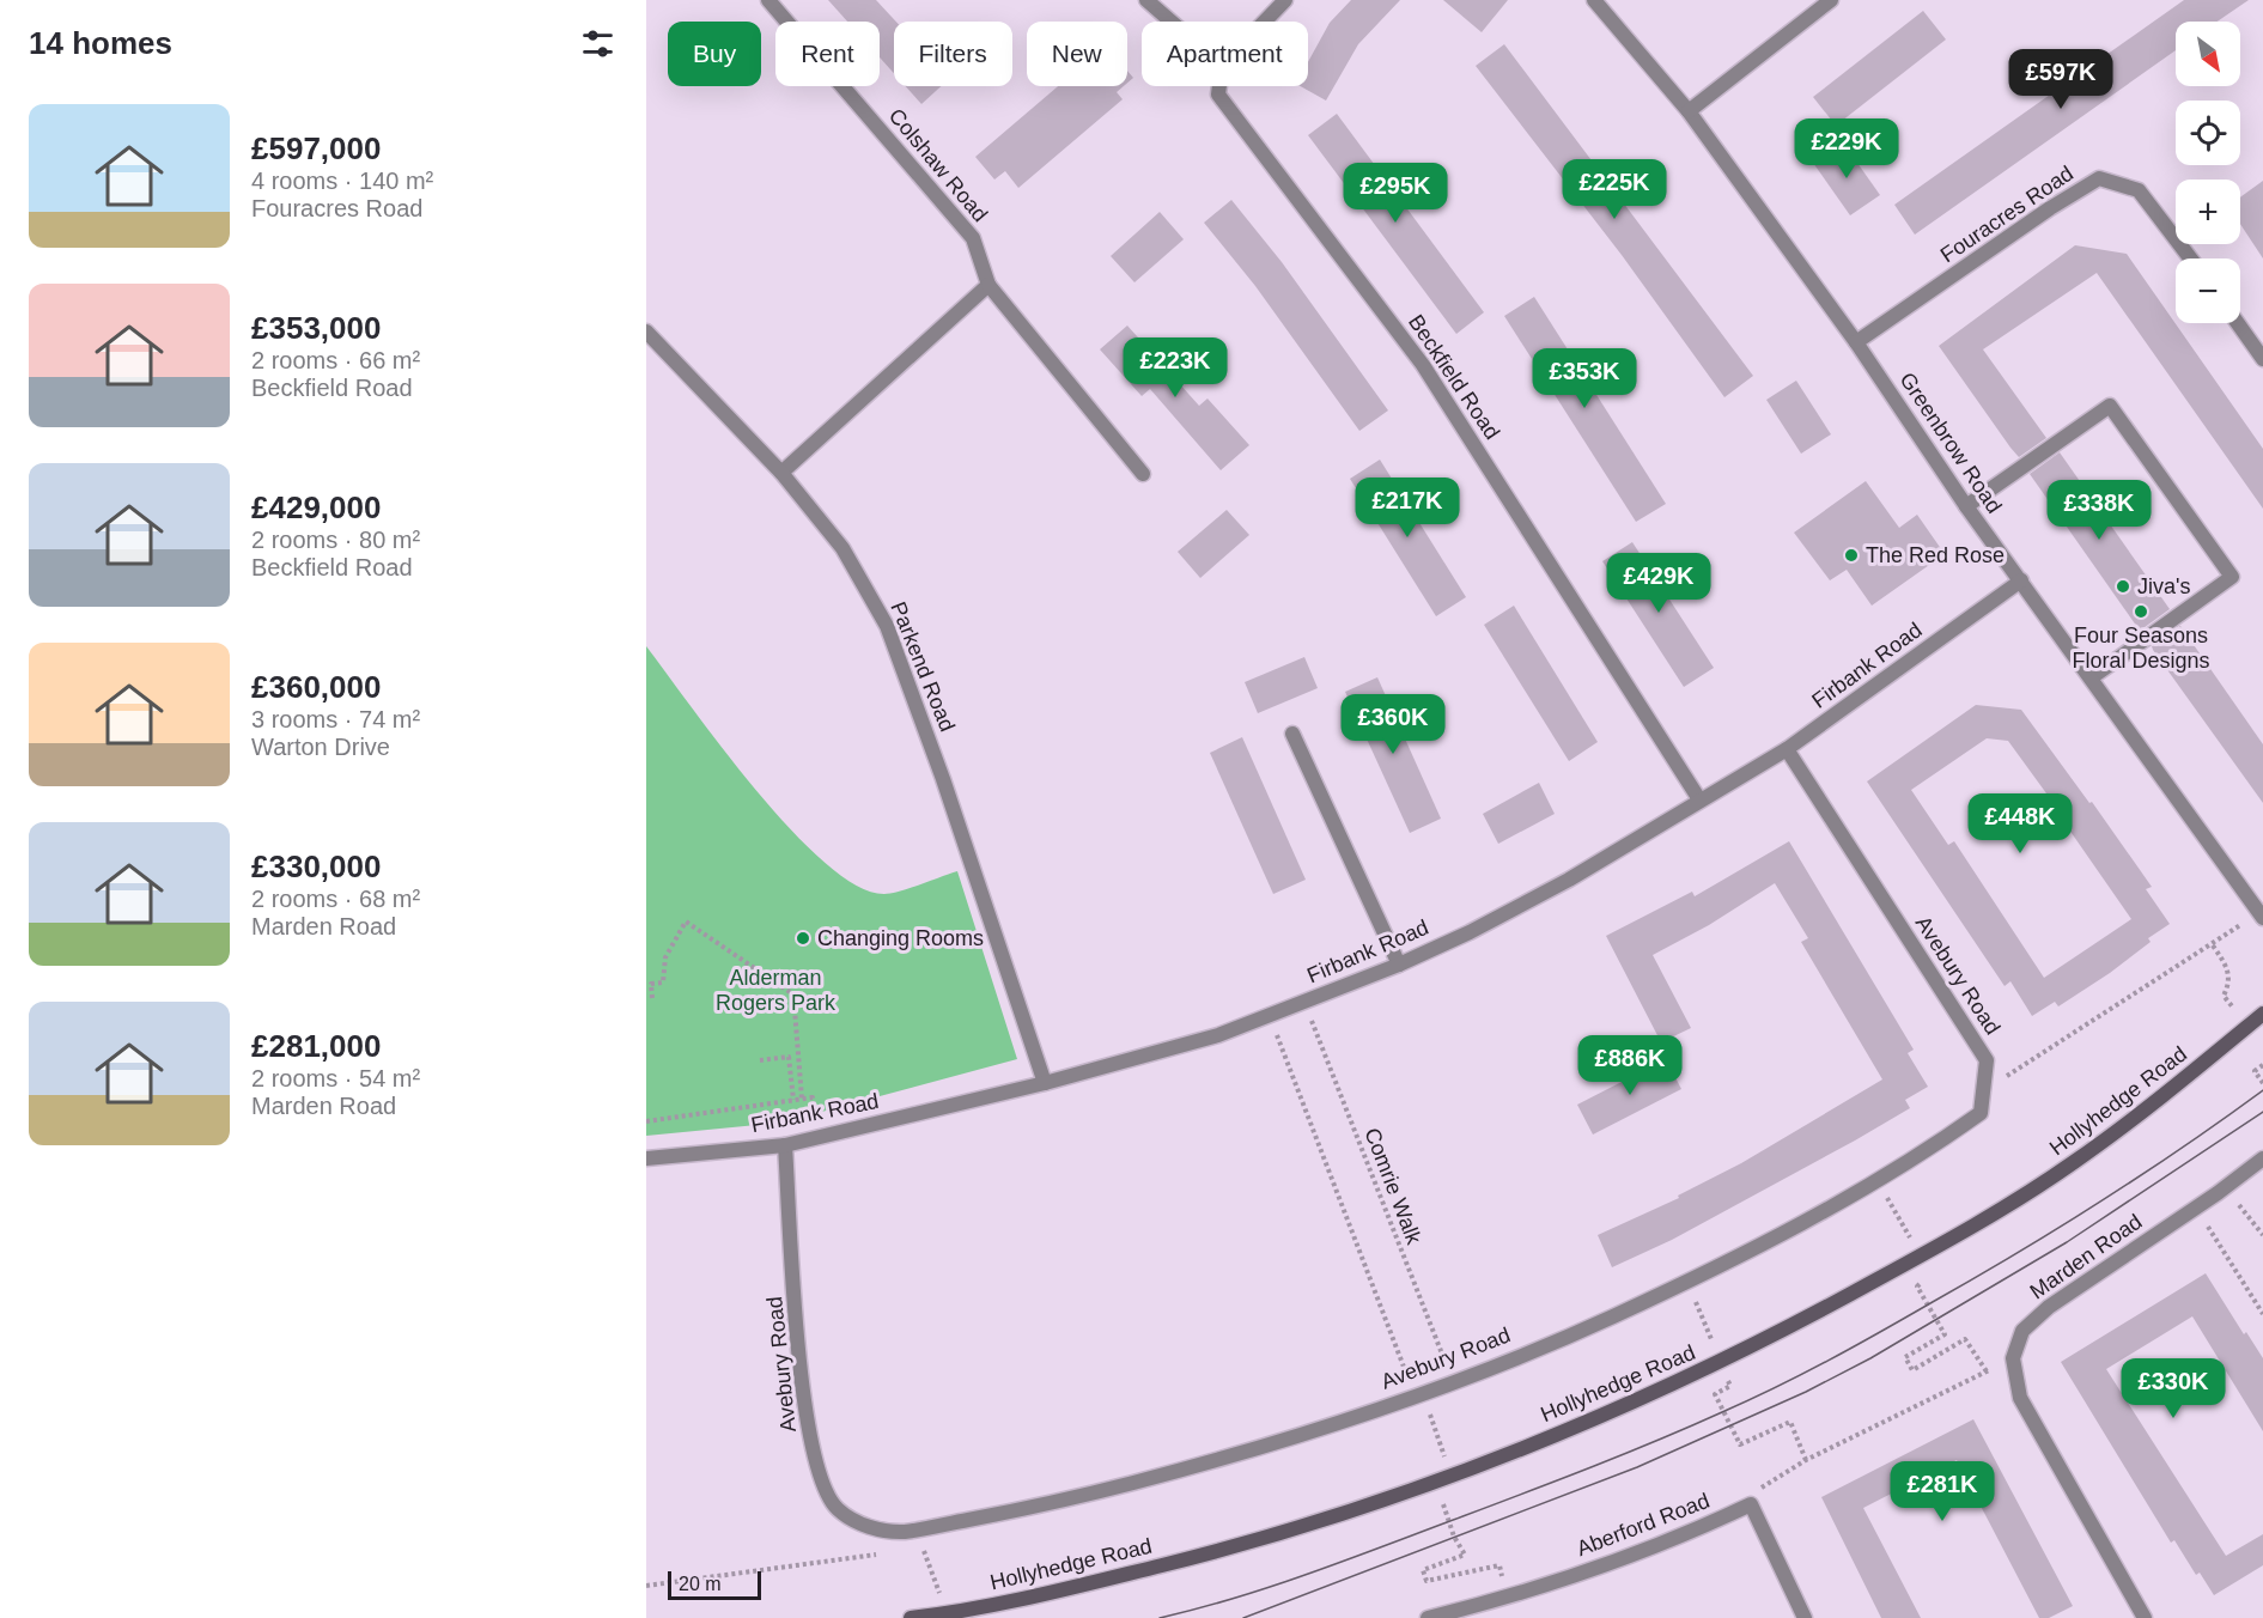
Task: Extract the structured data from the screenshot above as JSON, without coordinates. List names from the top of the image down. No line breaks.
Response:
{"streets":{"street":["Colshaw Road","Fouracres Road","Beckfield Road","Greenbrow Road","Firbank Road","Parkend Road","Avebury Road","Hollyhedge Road","Marden Road","Aberford Road"],"path":["Comrie Walk"]},"crossings":[["Fouracres Road","Greenbrow Road"],["Beckfield Road","Firbank Road"],["Greenbrow Road","Firbank Road"],["Firbank Road","Parkend Road"],["Firbank Road","Avebury Road"],["Firbank Road","Comrie Walk"],["Avebury Road","Comrie Walk"]],"parks":["Alderman Rogers Park"],"places":["The Red Rose","Jiva's","Four Seasons Floral Designs","Changing Rooms"],"scale_bar":"20 m","north":"bottom right","page":{"heading":"14 homes","map_buttons":["+","−"],"chip":["Buy","Rent","Filters","New","Apartment"],"price":["£597K","£229K","£225K","£295K","£223K","£353K","£217K","£338K","£429K","£360K","£448K","£886K","£330K","£281K"],"list":[{"name":"£597,000","note":"4 rooms · 140 m² · Fouracres Road"},{"name":"£353,000","note":"2 rooms · 66 m² · Beckfield Road"},{"name":"£429,000","note":"2 rooms · 80 m² · Beckfield Road"},{"name":"£360,000","note":"3 rooms · 74 m² · Warton Drive"},{"name":"£330,000","note":"2 rooms · 68 m² · Marden Road"},{"name":"£281,000","note":"2 rooms · 54 m² · Marden Road"}],"scale":"20 m"}}
